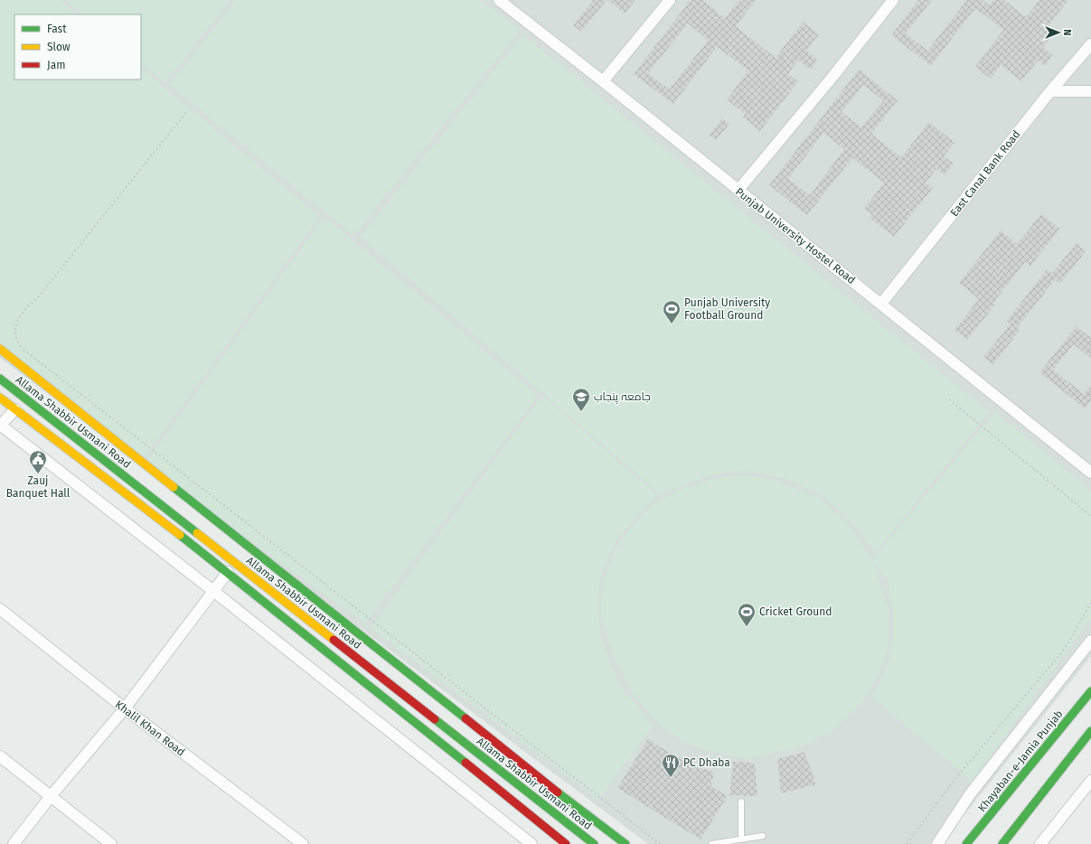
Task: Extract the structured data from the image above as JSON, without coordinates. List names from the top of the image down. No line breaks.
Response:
{"streets":{"main road":["Allama Shabbir Usmani Road","Khayaban-e-Jamia Punjab"],"street":["East Canal Bank Road","Punjab University Hostel Road","Khalil Khan Road"]},"crossings":[["East Canal Bank Road","Punjab University Hostel Road"]],"places":{"sports":["Punjab University Football Ground","Cricket Ground"],"school or university":["جامعہ پنجاب"],"public building":["Zauj Banquet Hall"],"restaurant":["PC Dhaba"]},"legend":["Fast","Slow","Jam"],"north":"right"}
